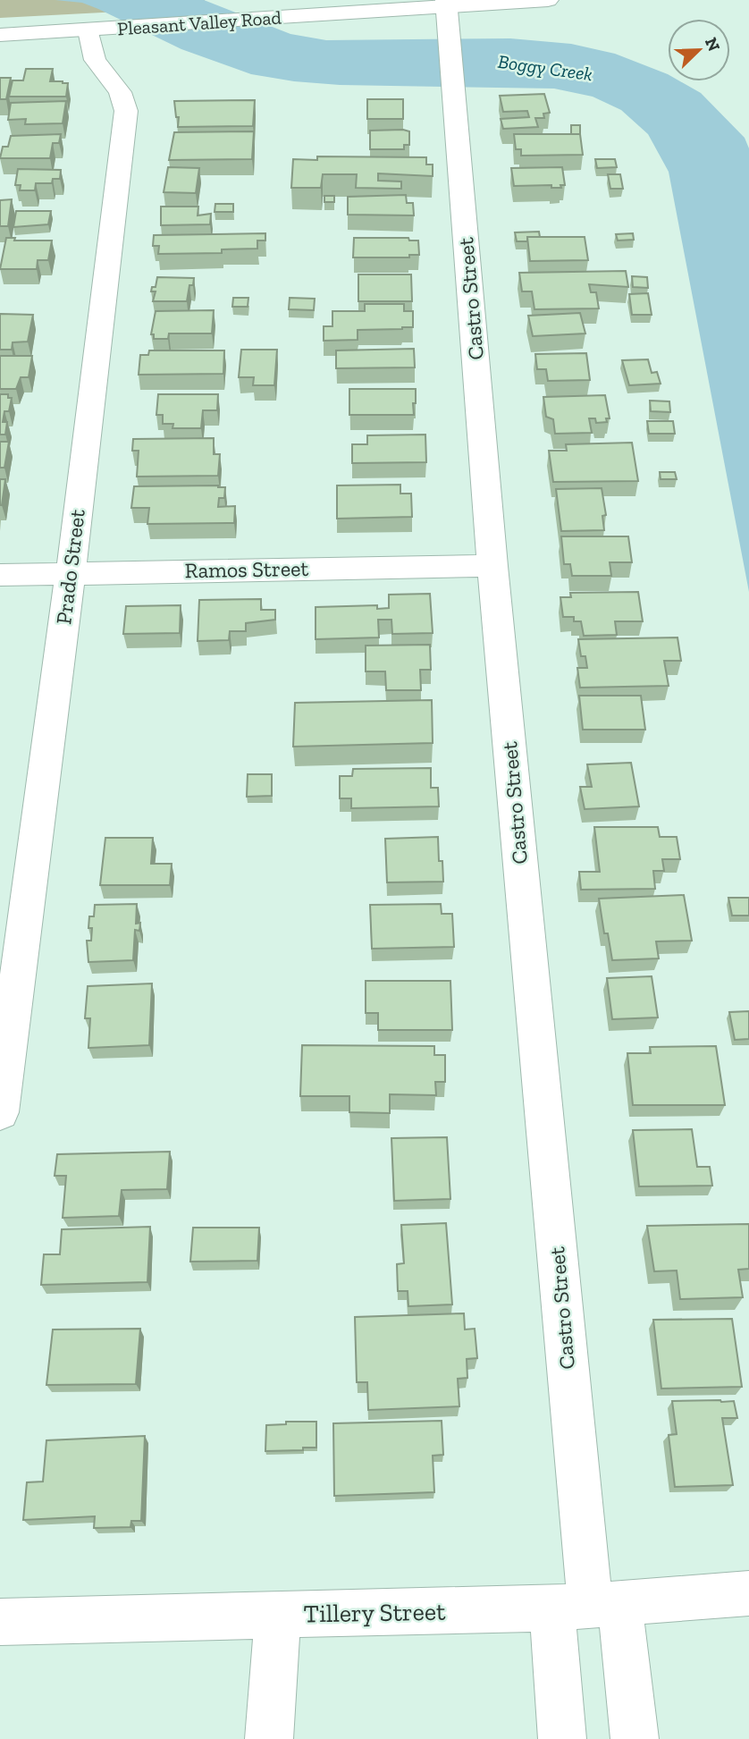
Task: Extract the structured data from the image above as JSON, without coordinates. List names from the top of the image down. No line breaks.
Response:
{"streets":{"street":["Pleasant Valley Road","Castro Street","Prado Street","Ramos Street","Tillery Street"]},"crossings":[["Pleasant Valley Road","Castro Street"],["Pleasant Valley Road","Prado Street"],["Castro Street","Ramos Street"],["Castro Street","Tillery Street"],["Prado Street","Ramos Street"]],"water":["Boggy Creek"],"north":"top right"}
